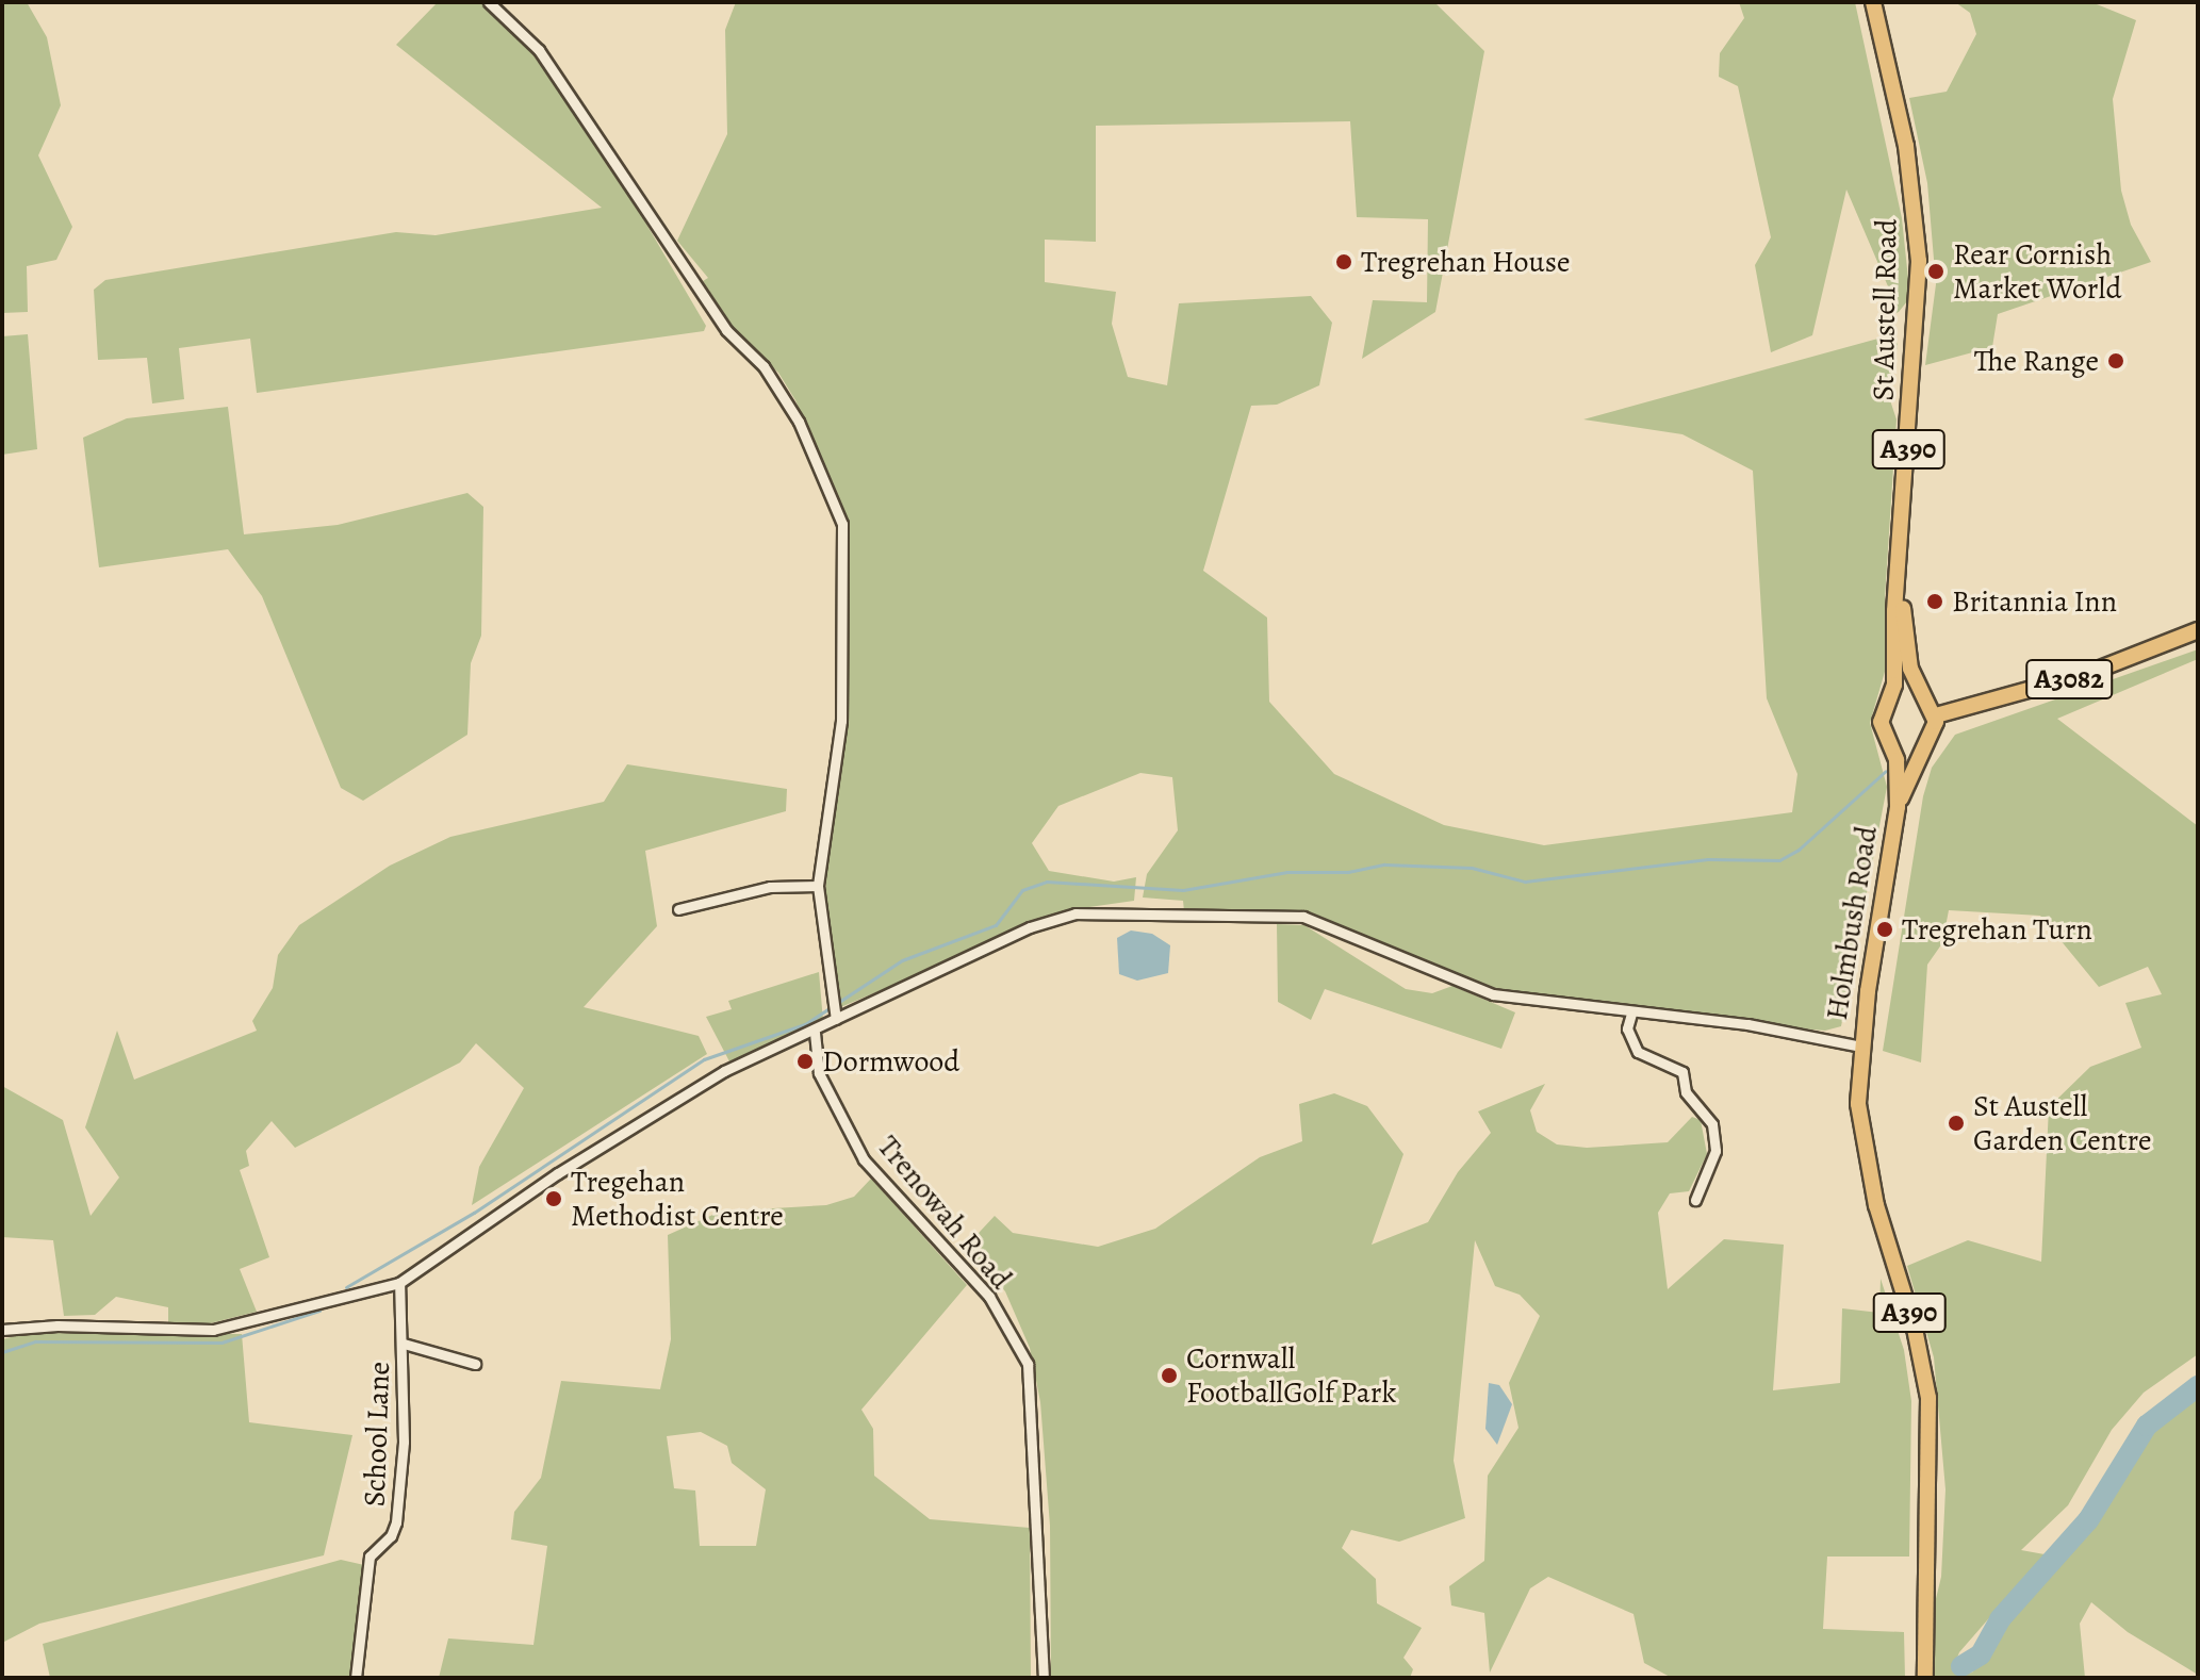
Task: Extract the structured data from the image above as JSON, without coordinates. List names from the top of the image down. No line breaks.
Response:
{"streets":{"main road":["St Austell Road","A390","A3082","Holmbush Road"],"street":["Trenowah Road","School Lane"]},"crossings":[["A390","Holmbush Road"]],"places":["Tregrehan House","Rear Cornish Market World","The Range","Britannia Inn","Tregrehan Turn","Dormwood","St Austell Garden Centre","Tregehan Methodist Centre","Cornwall FootballGolf Park"]}
